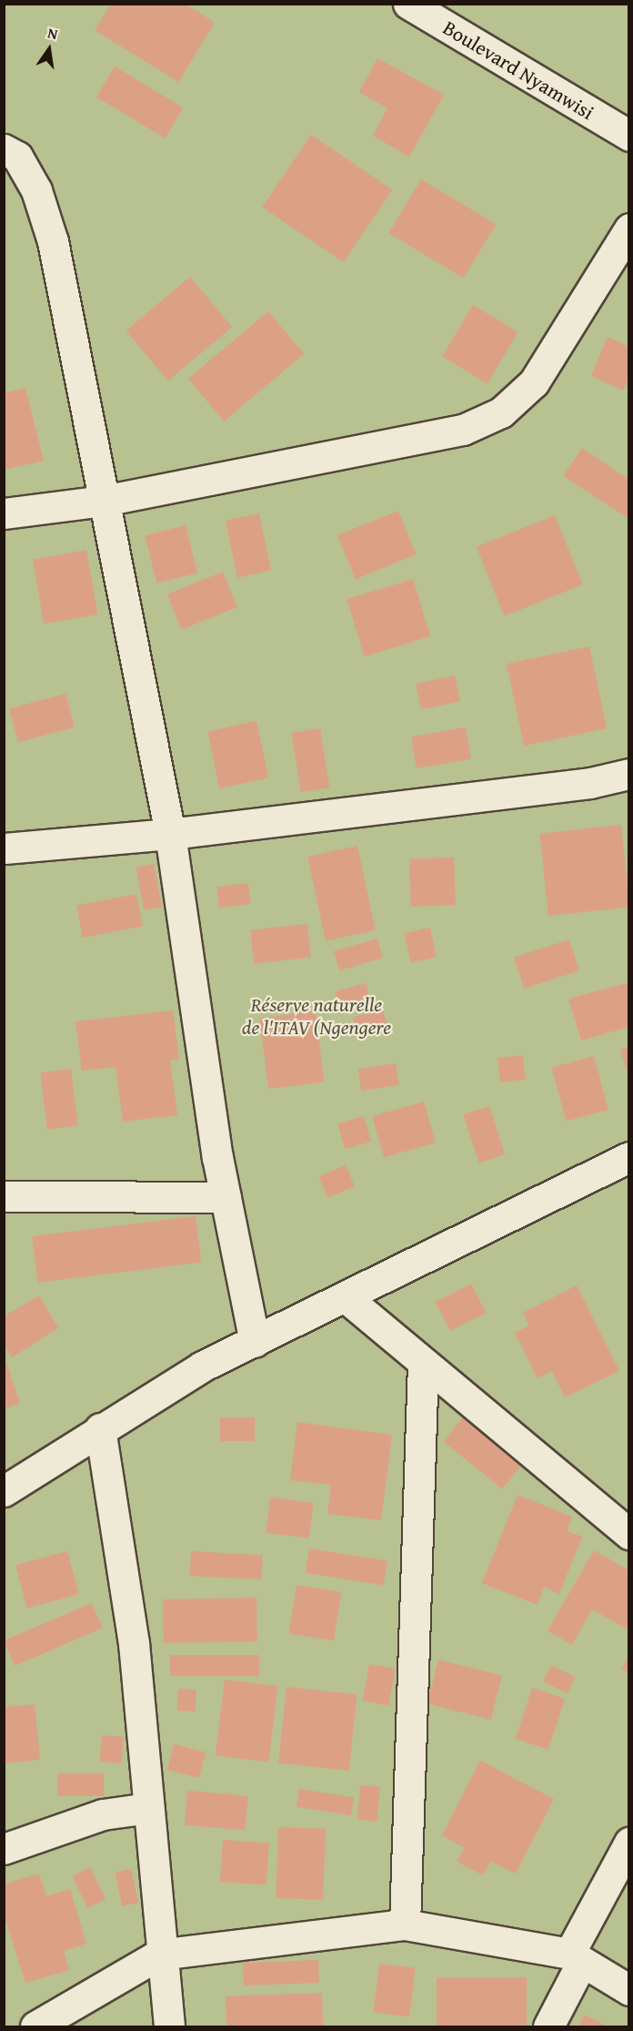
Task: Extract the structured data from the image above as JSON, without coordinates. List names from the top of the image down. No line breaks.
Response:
{"streets":{"street":["Boulevard Nyamwisi"]},"parks":["Réserve naturelle de l'ITAV (Ngengere"],"north":"top"}
